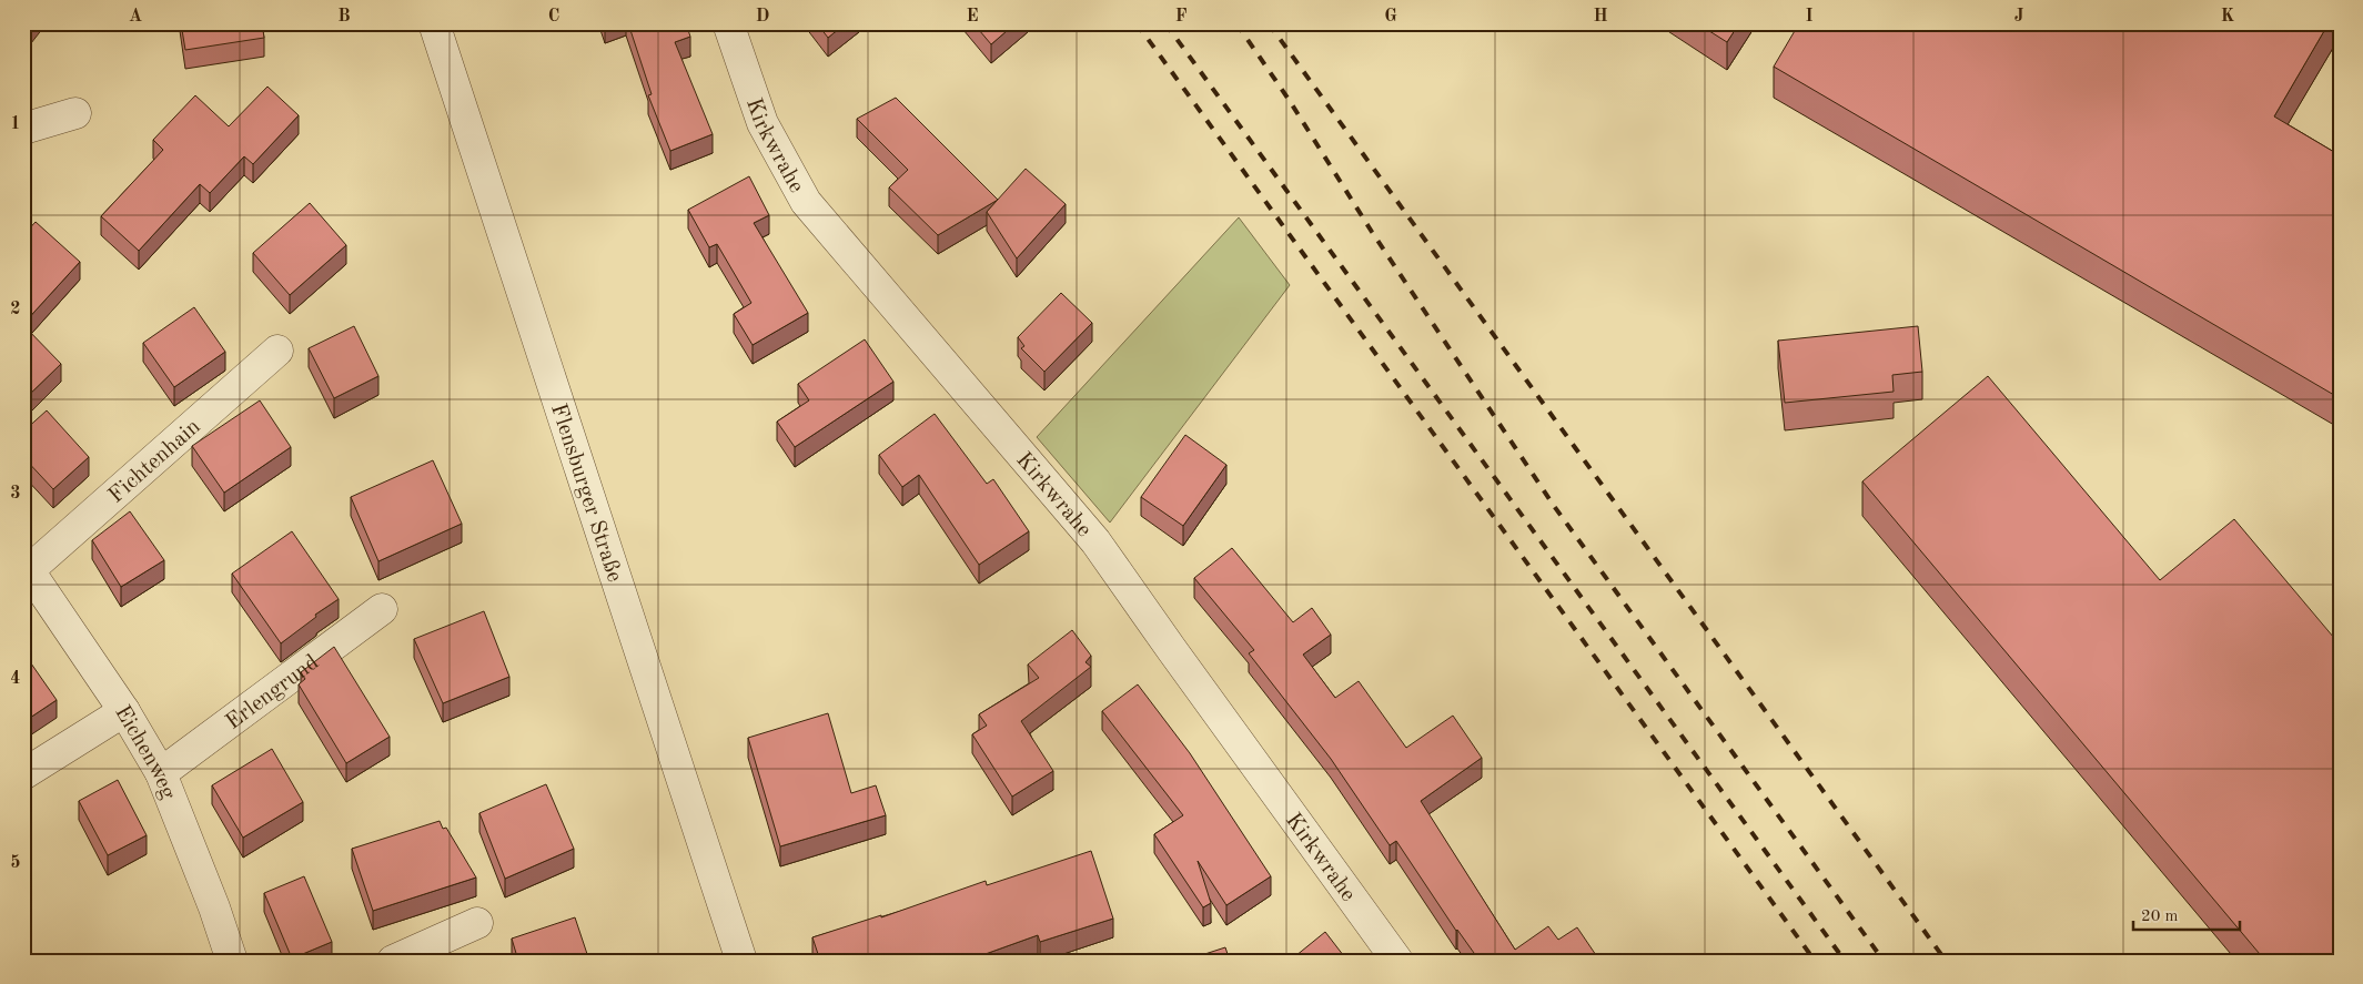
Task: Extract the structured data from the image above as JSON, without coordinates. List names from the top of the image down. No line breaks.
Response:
{"streets":{"street":["Kirkwrahe","Fichtenhain","Flensburger Straße","Erlengrund","Eichenweg"]},"crossings":[["Fichtenhain","Eichenweg"],["Erlengrund","Eichenweg"]],"scale_bar":"20 m","grid":{"columns":["A","B","C","D","E","F","G","H","I","J","K"],"rows":["1","2","3","4","5"]}}
